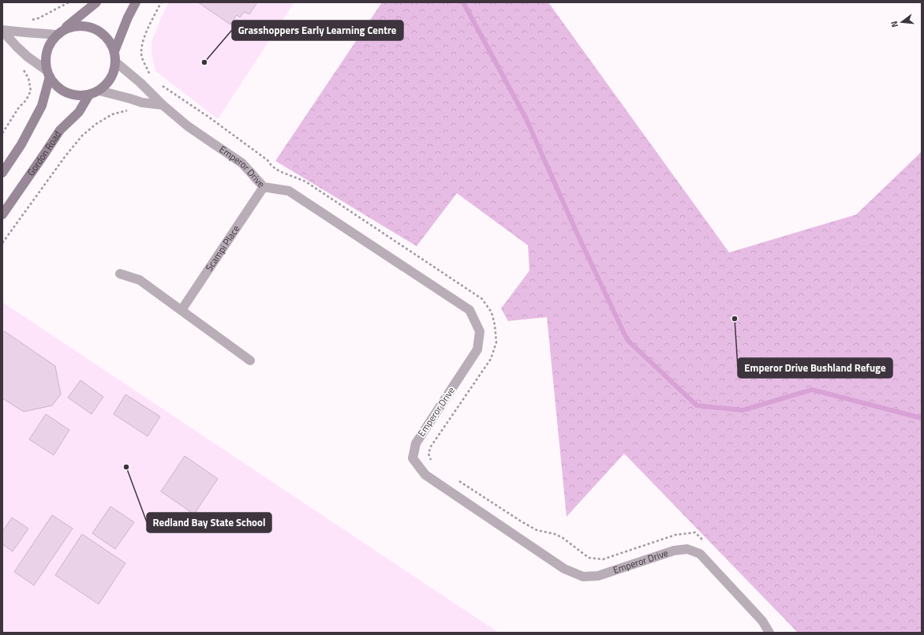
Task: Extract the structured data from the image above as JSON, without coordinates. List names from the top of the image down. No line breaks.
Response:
{"streets":{"street":["Gordon Road","Emperor Drive","Scampi Place"]},"crossings":[["Gordon Road","Emperor Drive"],["Emperor Drive","Scampi Place"]],"places":["Grasshoppers Early Learning Centre","Emperor Drive Bushland Refuge","Redland Bay State School"],"north":"left"}
